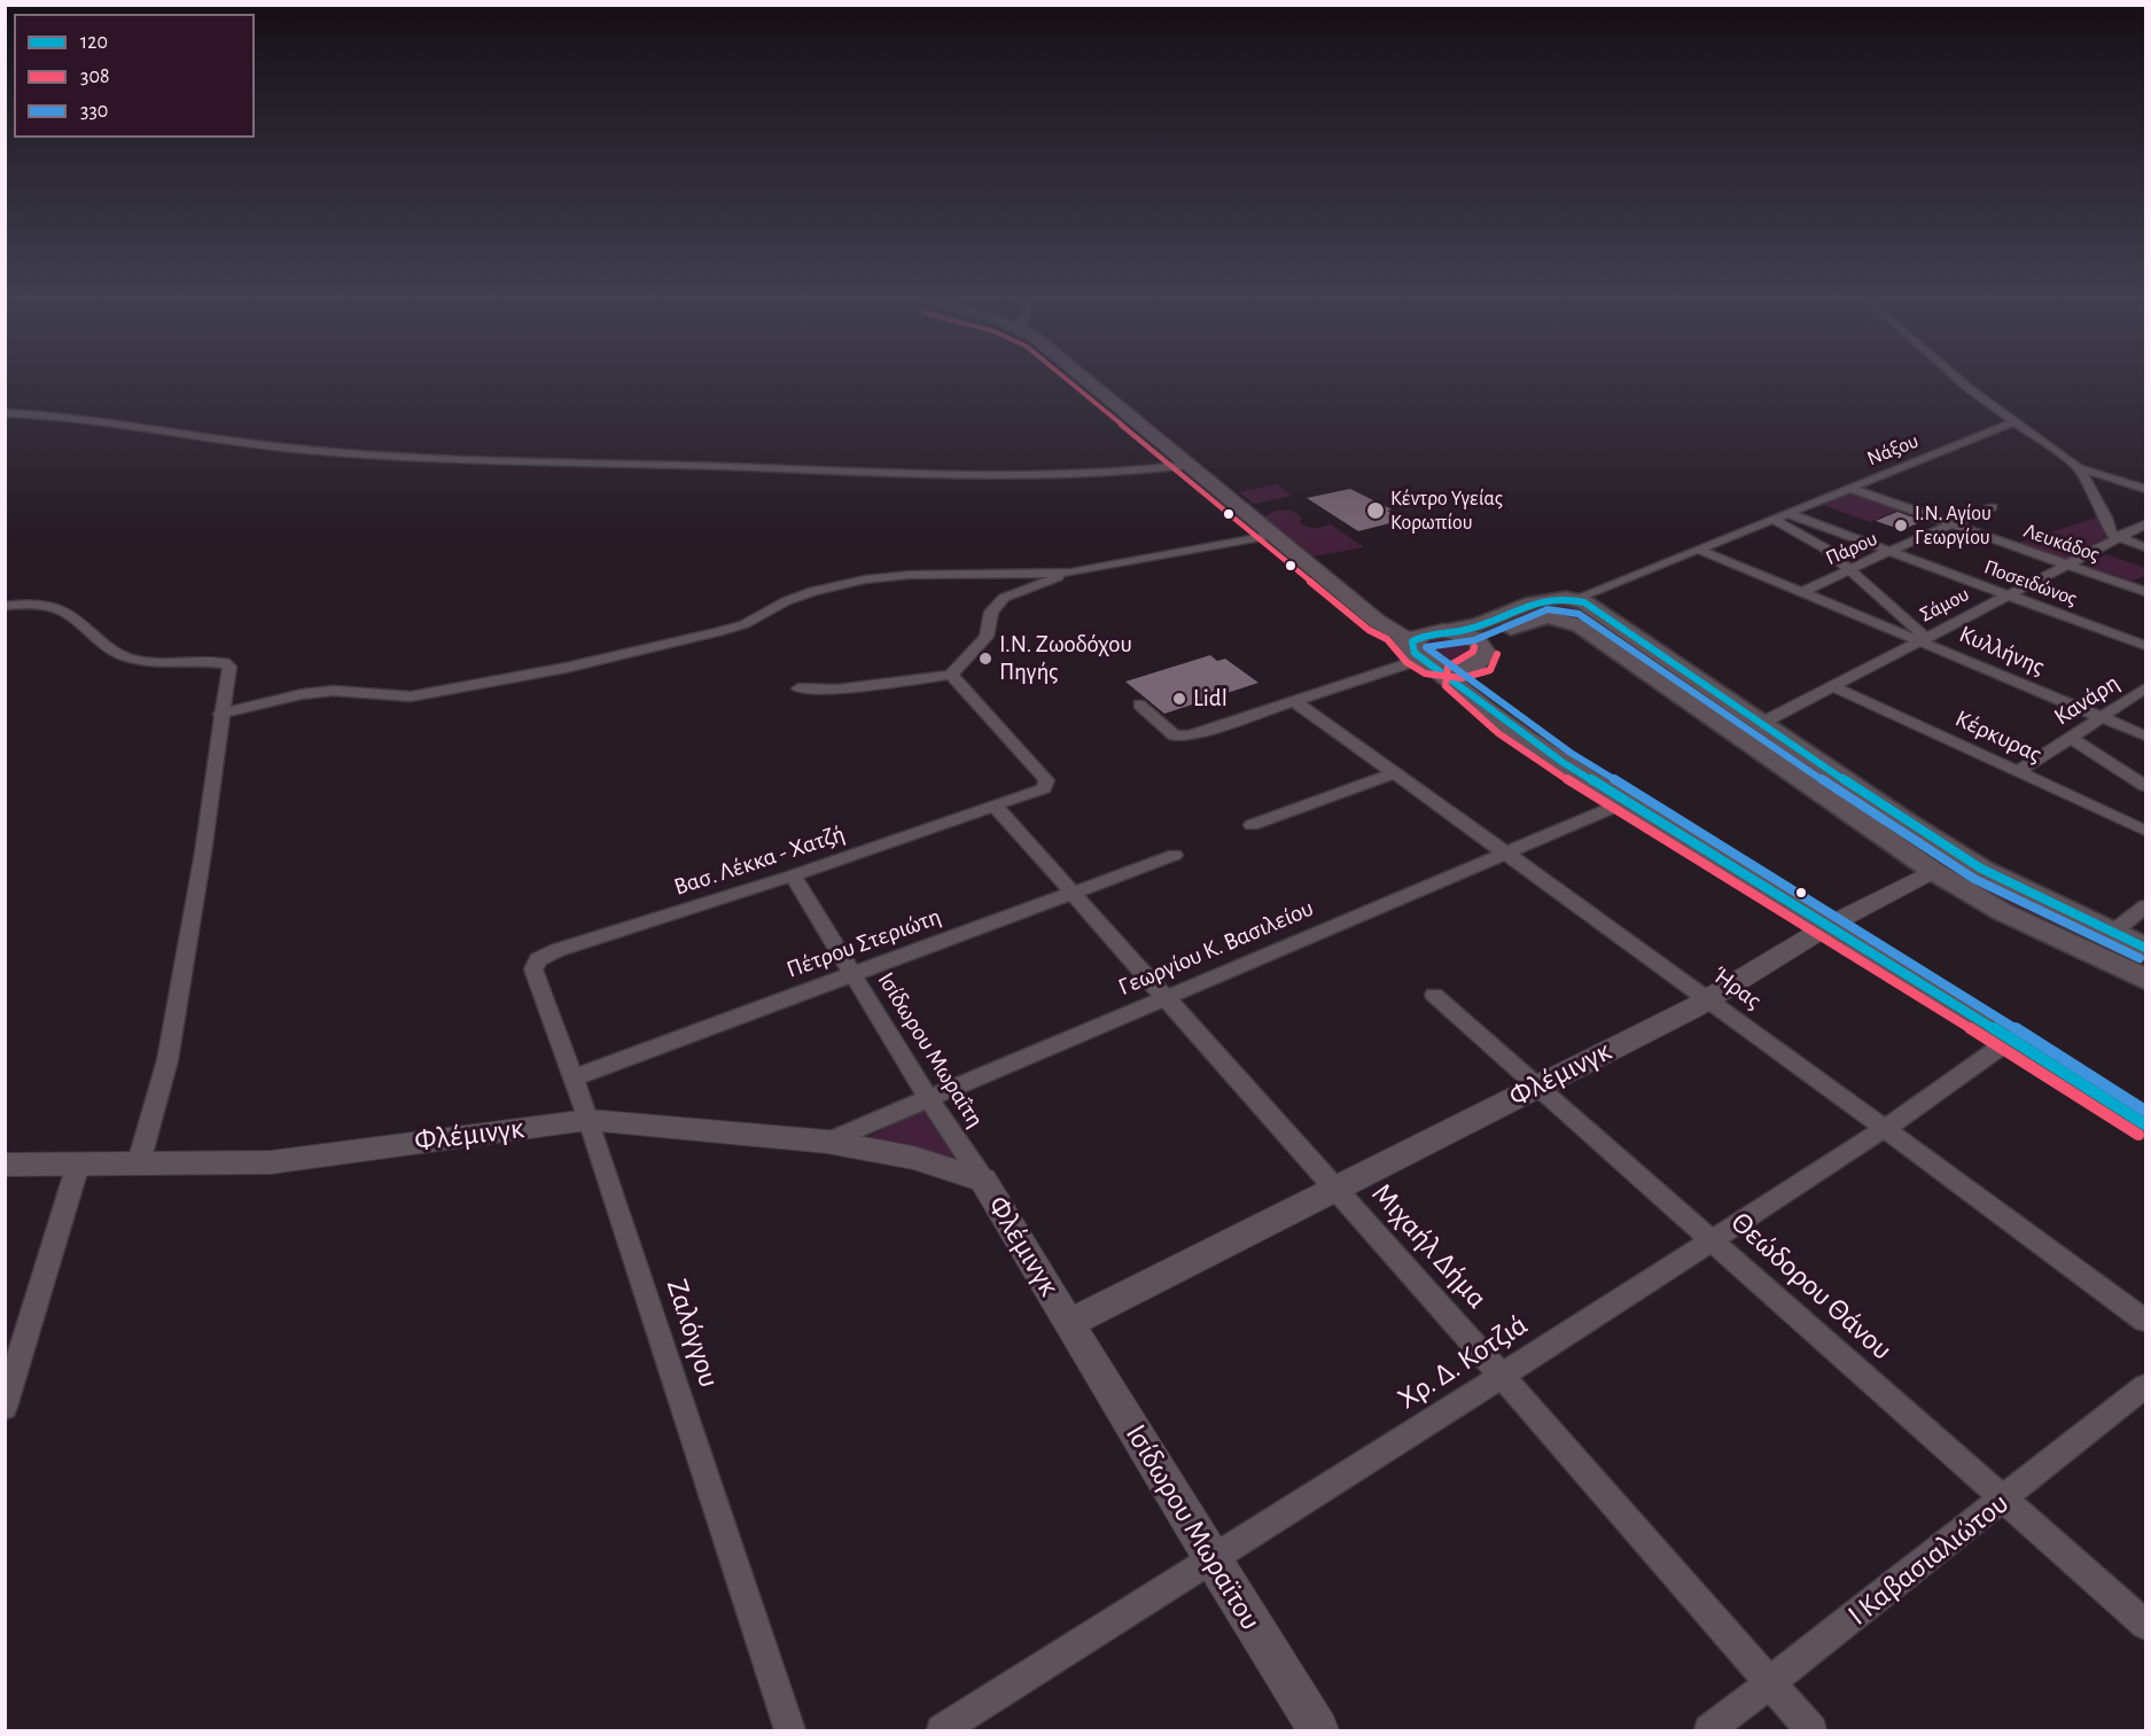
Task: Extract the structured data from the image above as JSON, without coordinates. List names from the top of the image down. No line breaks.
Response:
{"streets":{"street":["Νάξου","Λευκάδος","Πάρου","Ποσειδώνος","Σάμου","Κυλλήνης","Κανάρη","Κέρκυρας","Βασ. Λέκκα - Χατζή","Πέτρου Στεριώτη","Γεωργίου Κ. Βασιλείου","Ήρας","Ισίδωρου Μωραΐτη","Φλέμινγκ","Μιχαήλ Δήμα","Θεώδορου Θάνου","Ζαλόγγου","Χρ. Δ. Κοτζιά","Ισίδωρου Μωραϊτου","Ι Καβασιαλιώτου"]},"crossings":[["Νάξου","Λευκάδος"],["Νάξου","Ποσειδώνος"],["Νάξου","Κυλλήνης"],["Λευκάδος","Πάρου"],["Λευκάδος","Σάμου"],["Πάρου","Ποσειδώνος"],["Πάρου","Κυλλήνης"],["Ποσειδώνος","Σάμου"],["Σάμου","Κυλλήνης"],["Σάμου","Κέρκυρας"],["Κυλλήνης","Κανάρη"],["Κανάρη","Κέρκυρας"],["Βασ. Λέκκα - Χατζή","Ισίδωρου Μωραΐτη"],["Βασ. Λέκκα - Χατζή","Μιχαήλ Δήμα"],["Βασ. Λέκκα - Χατζή","Ζαλόγγου"],["Πέτρου Στεριώτη","Ισίδωρου Μωραΐτη"],["Πέτρου Στεριώτη","Μιχαήλ Δήμα"],["Πέτρου Στεριώτη","Ζαλόγγου"],["Γεωργίου Κ. Βασιλείου","Ήρας"],["Γεωργίου Κ. Βασιλείου","Ισίδωρου Μωραΐτη"],["Γεωργίου Κ. Βασιλείου","Φλέμινγκ"],["Γεωργίου Κ. Βασιλείου","Μιχαήλ Δήμα"],["Ήρας","Φλέμινγκ"],["Ήρας","Χρ. Δ. Κοτζιά"],["Ισίδωρου Μωραΐτη","Φλέμινγκ"],["Φλέμινγκ","Μιχαήλ Δήμα"],["Φλέμινγκ","Θεώδορου Θάνου"],["Φλέμινγκ","Ζαλόγγου"],["Φλέμινγκ","Ισίδωρου Μωραϊτου"],["Μιχαήλ Δήμα","Χρ. Δ. Κοτζιά"],["Μιχαήλ Δήμα","Ι Καβασιαλιώτου"],["Θεώδορου Θάνου","Χρ. Δ. Κοτζιά"],["Θεώδορου Θάνου","Ι Καβασιαλιώτου"],["Χρ. Δ. Κοτζιά","Ισίδωρου Μωραϊτου"]],"places":["Κέντρο Υγείας Κορωπίου","Ι.Ν. Αγίου Γεωργίου","Ι.Ν. Ζωοδόχου Πηγής","Lidl"],"lines":["transit line 308","transit line 120","transit line 330"],"legend":["120","308","330"]}
